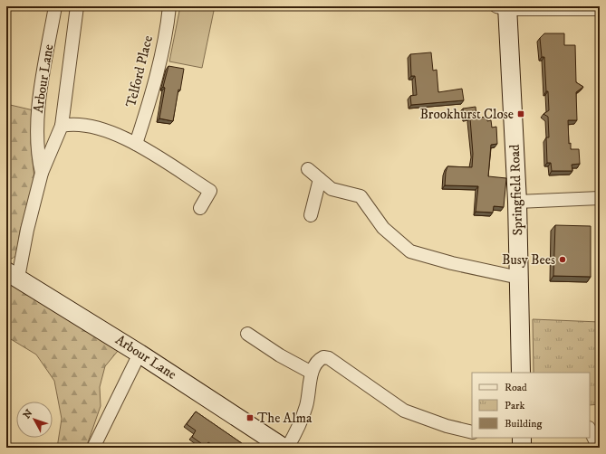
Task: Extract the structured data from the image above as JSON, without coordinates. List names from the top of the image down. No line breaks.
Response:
{"streets":{"main road":["Arbour Lane","Springfield Road"],"street":["Telford Place"]},"places":{"transit":["Brookhurst Close","The Alma"],"other":["Busy Bees"]},"legend":["Road","Park","Building"],"north":"top left"}
